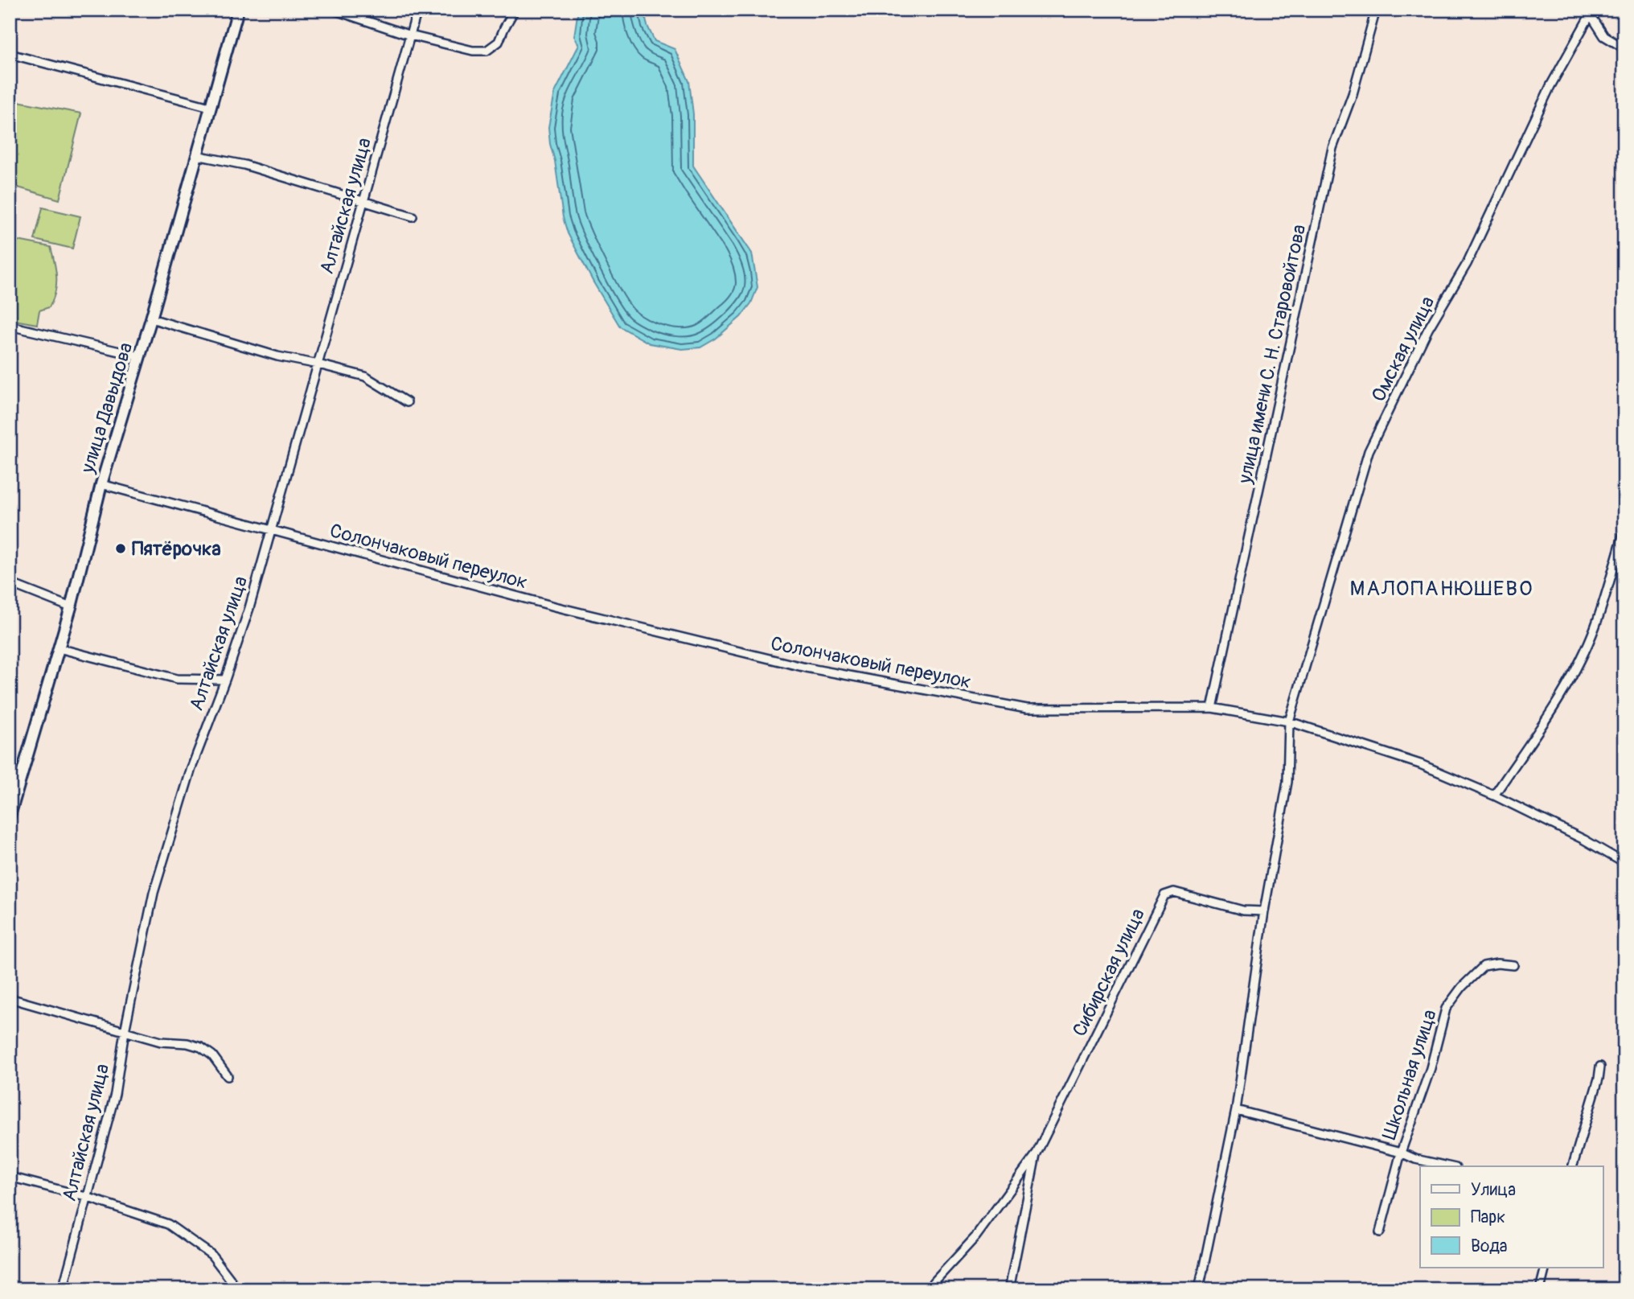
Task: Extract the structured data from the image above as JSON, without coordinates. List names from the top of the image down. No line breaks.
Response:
{"streets":{"main road":["улица Давыдова"],"street":["Алтайская улица","Омская улица","улица имени С. Н. Старовойтова","Солончаковый переулок","Сибирская улица","Школьная улица"]},"crossings":[["Алтайская улица","Солончаковый переулок"],["Омская улица","Солончаковый переулок"],["улица имени С. Н. Старовойтова","Солончаковый переулок"],["улица Давыдова","Солончаковый переулок"]],"districts":["МАЛОПАНЮШЕВО"],"places":["Пятёрочка"],"legend":["Улица","Парк","Вода"]}
